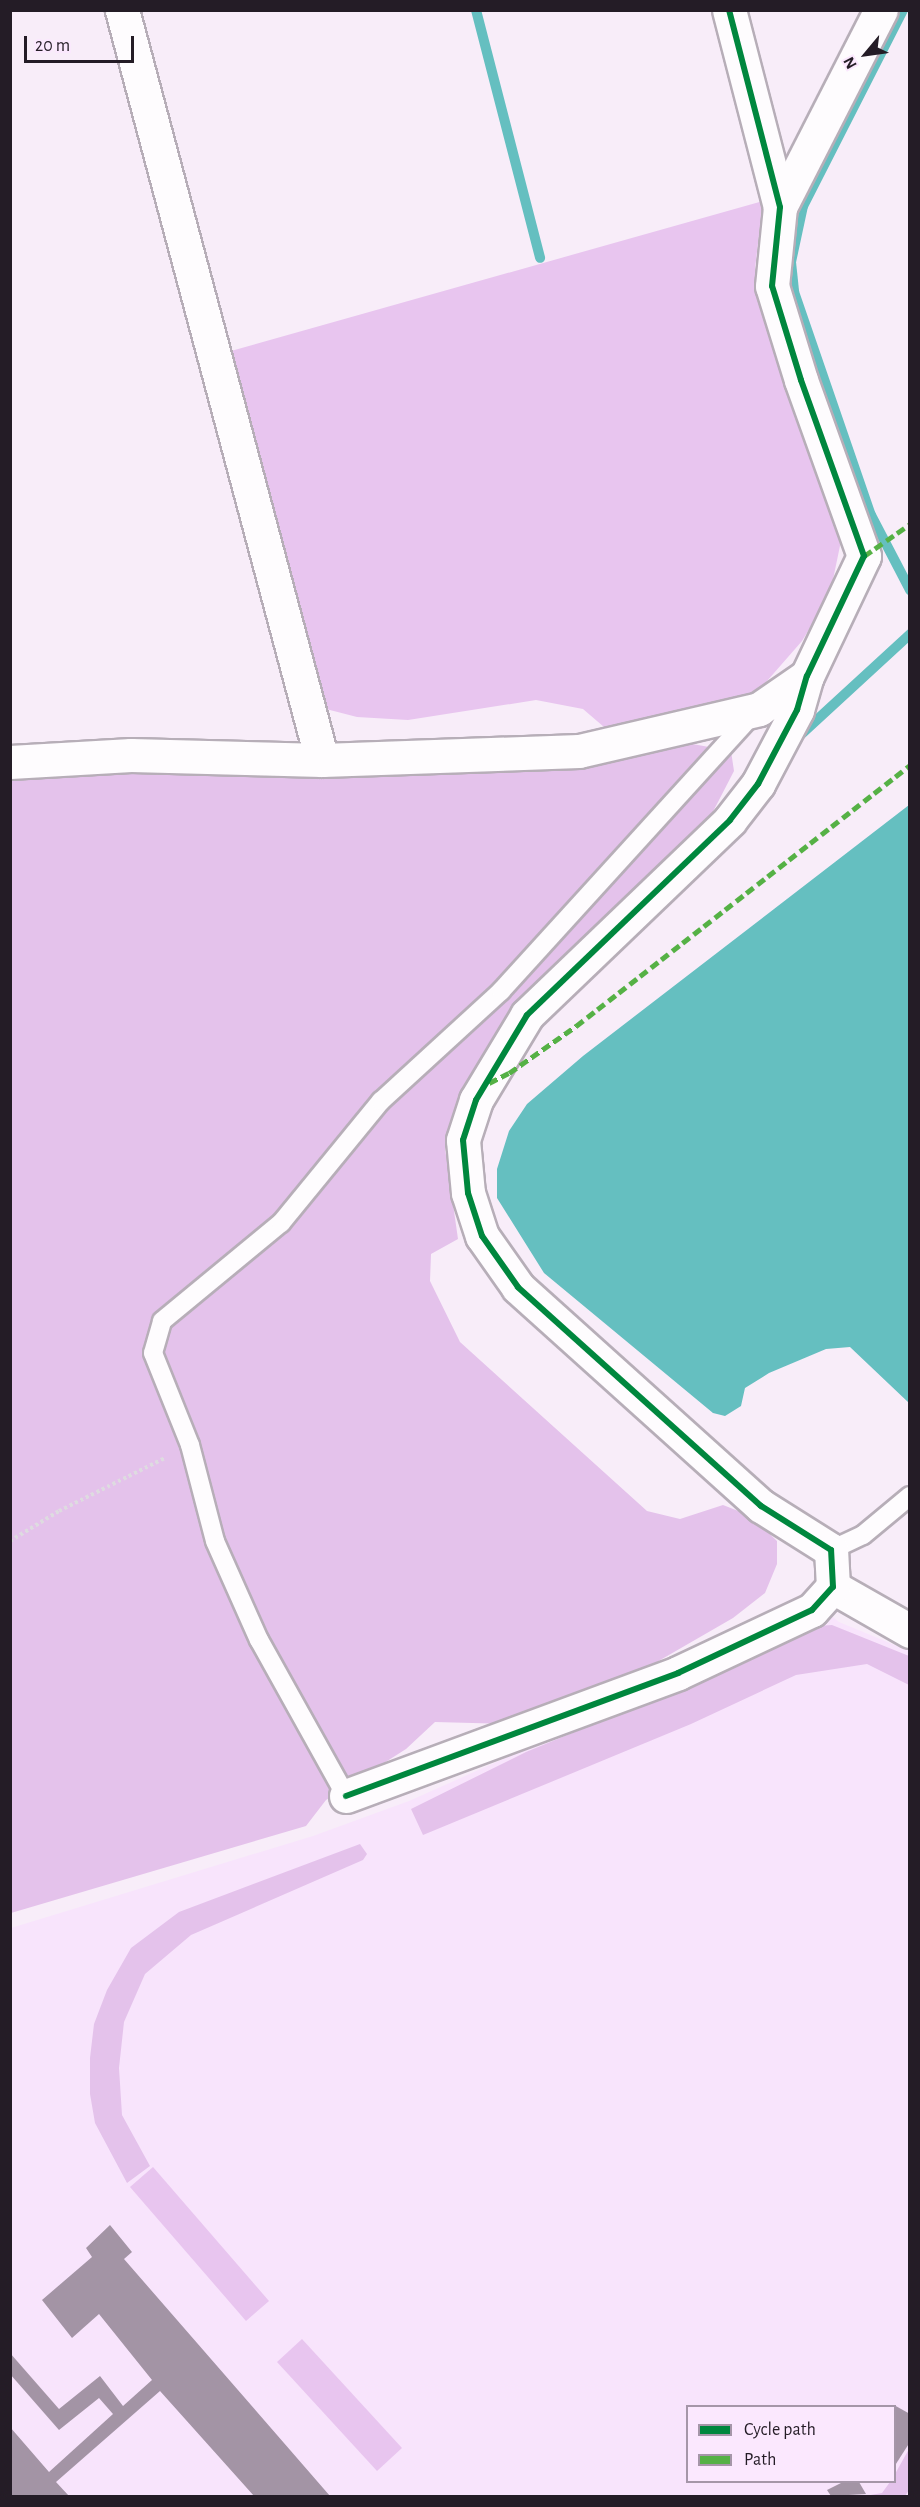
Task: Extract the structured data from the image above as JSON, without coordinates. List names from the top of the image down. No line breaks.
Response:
{"legend":["Cycle path","Path"],"scale_bar":"20 m","north":"bottom left"}
